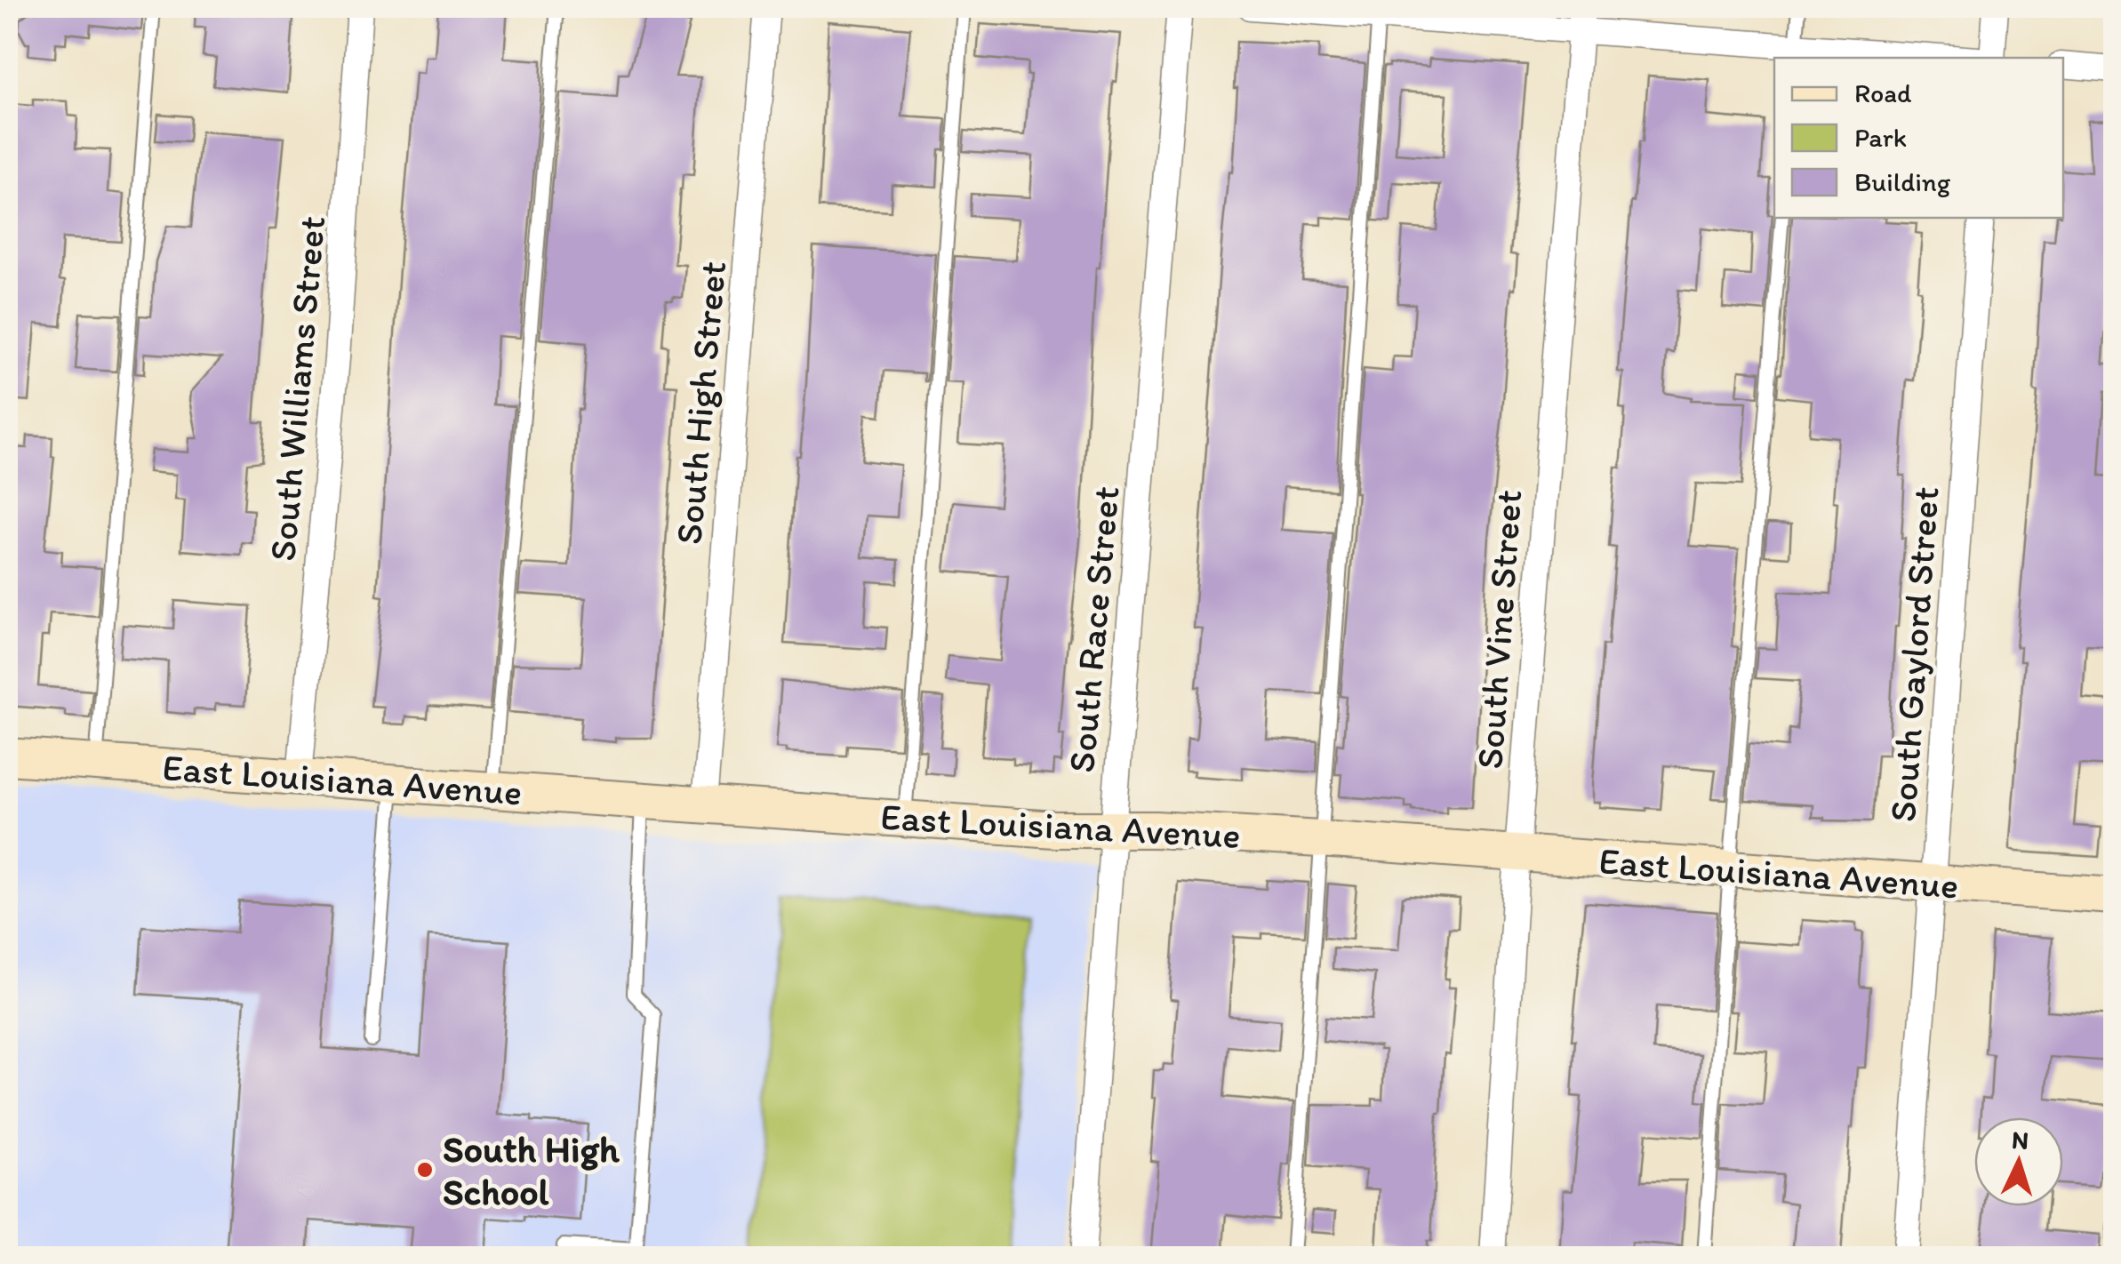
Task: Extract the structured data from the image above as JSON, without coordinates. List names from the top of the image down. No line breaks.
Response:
{"streets":{"street":["South Williams Street","South High Street","South Race Street","South Vine Street","South Gaylord Street","East Louisiana Avenue"]},"crossings":[["South Williams Street","East Louisiana Avenue"],["South High Street","East Louisiana Avenue"],["South Race Street","East Louisiana Avenue"],["South Vine Street","East Louisiana Avenue"],["South Gaylord Street","East Louisiana Avenue"]],"places":["South High School"],"legend":["Road","Park","Building"],"north":"top"}
